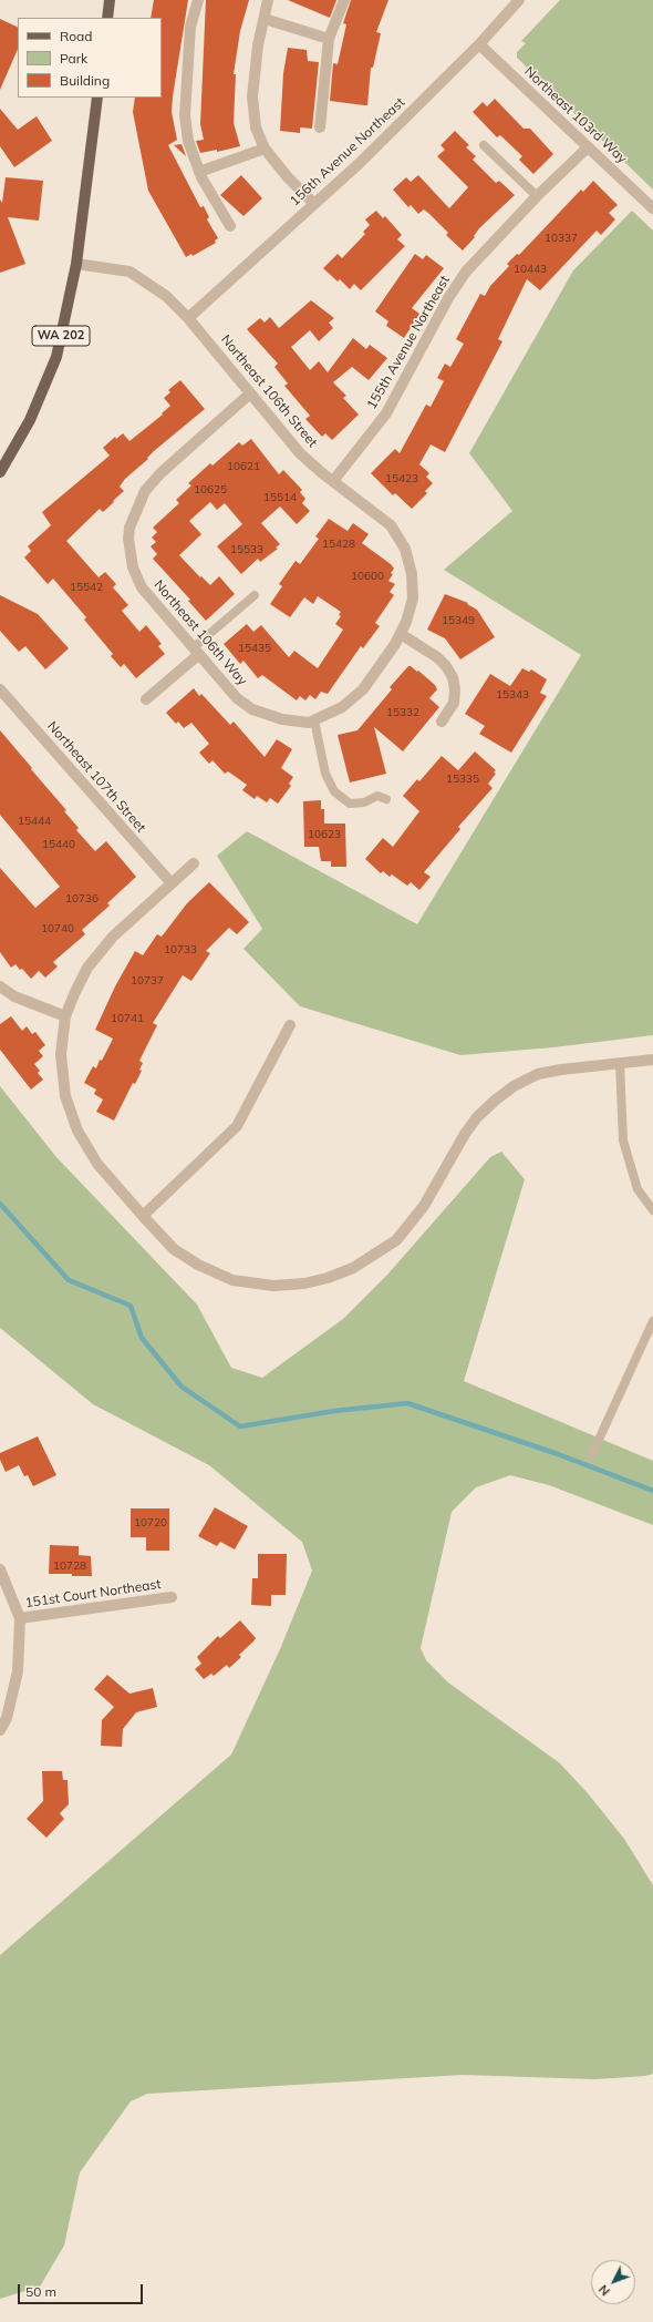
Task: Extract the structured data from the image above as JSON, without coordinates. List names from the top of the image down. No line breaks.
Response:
{"streets":{"main road":["WA 202"],"street":["Northeast 103rd Way","156th Avenue Northeast","155th Avenue Northeast","Northeast 106th Street","Northeast 106th Way","Northeast 107th Street","151st Court Northeast"]},"crossings":[["Northeast 103rd Way","156th Avenue Northeast"],["Northeast 103rd Way","155th Avenue Northeast"],["156th Avenue Northeast","Northeast 106th Street"],["WA 202","Northeast 106th Street"],["155th Avenue Northeast","Northeast 106th Street"],["Northeast 106th Street","Northeast 106th Way"]],"house_numbers":["10337","10443","10621","15423","10625","15514","15428","15533","10600","15542","15349","15435","15343","15332","15335","15444","10623","15440","10736","10740","10733","10737","10741","10720","10728"],"legend":["Road","Park","Building"],"scale_bar":"50 m","north":"bottom left"}
